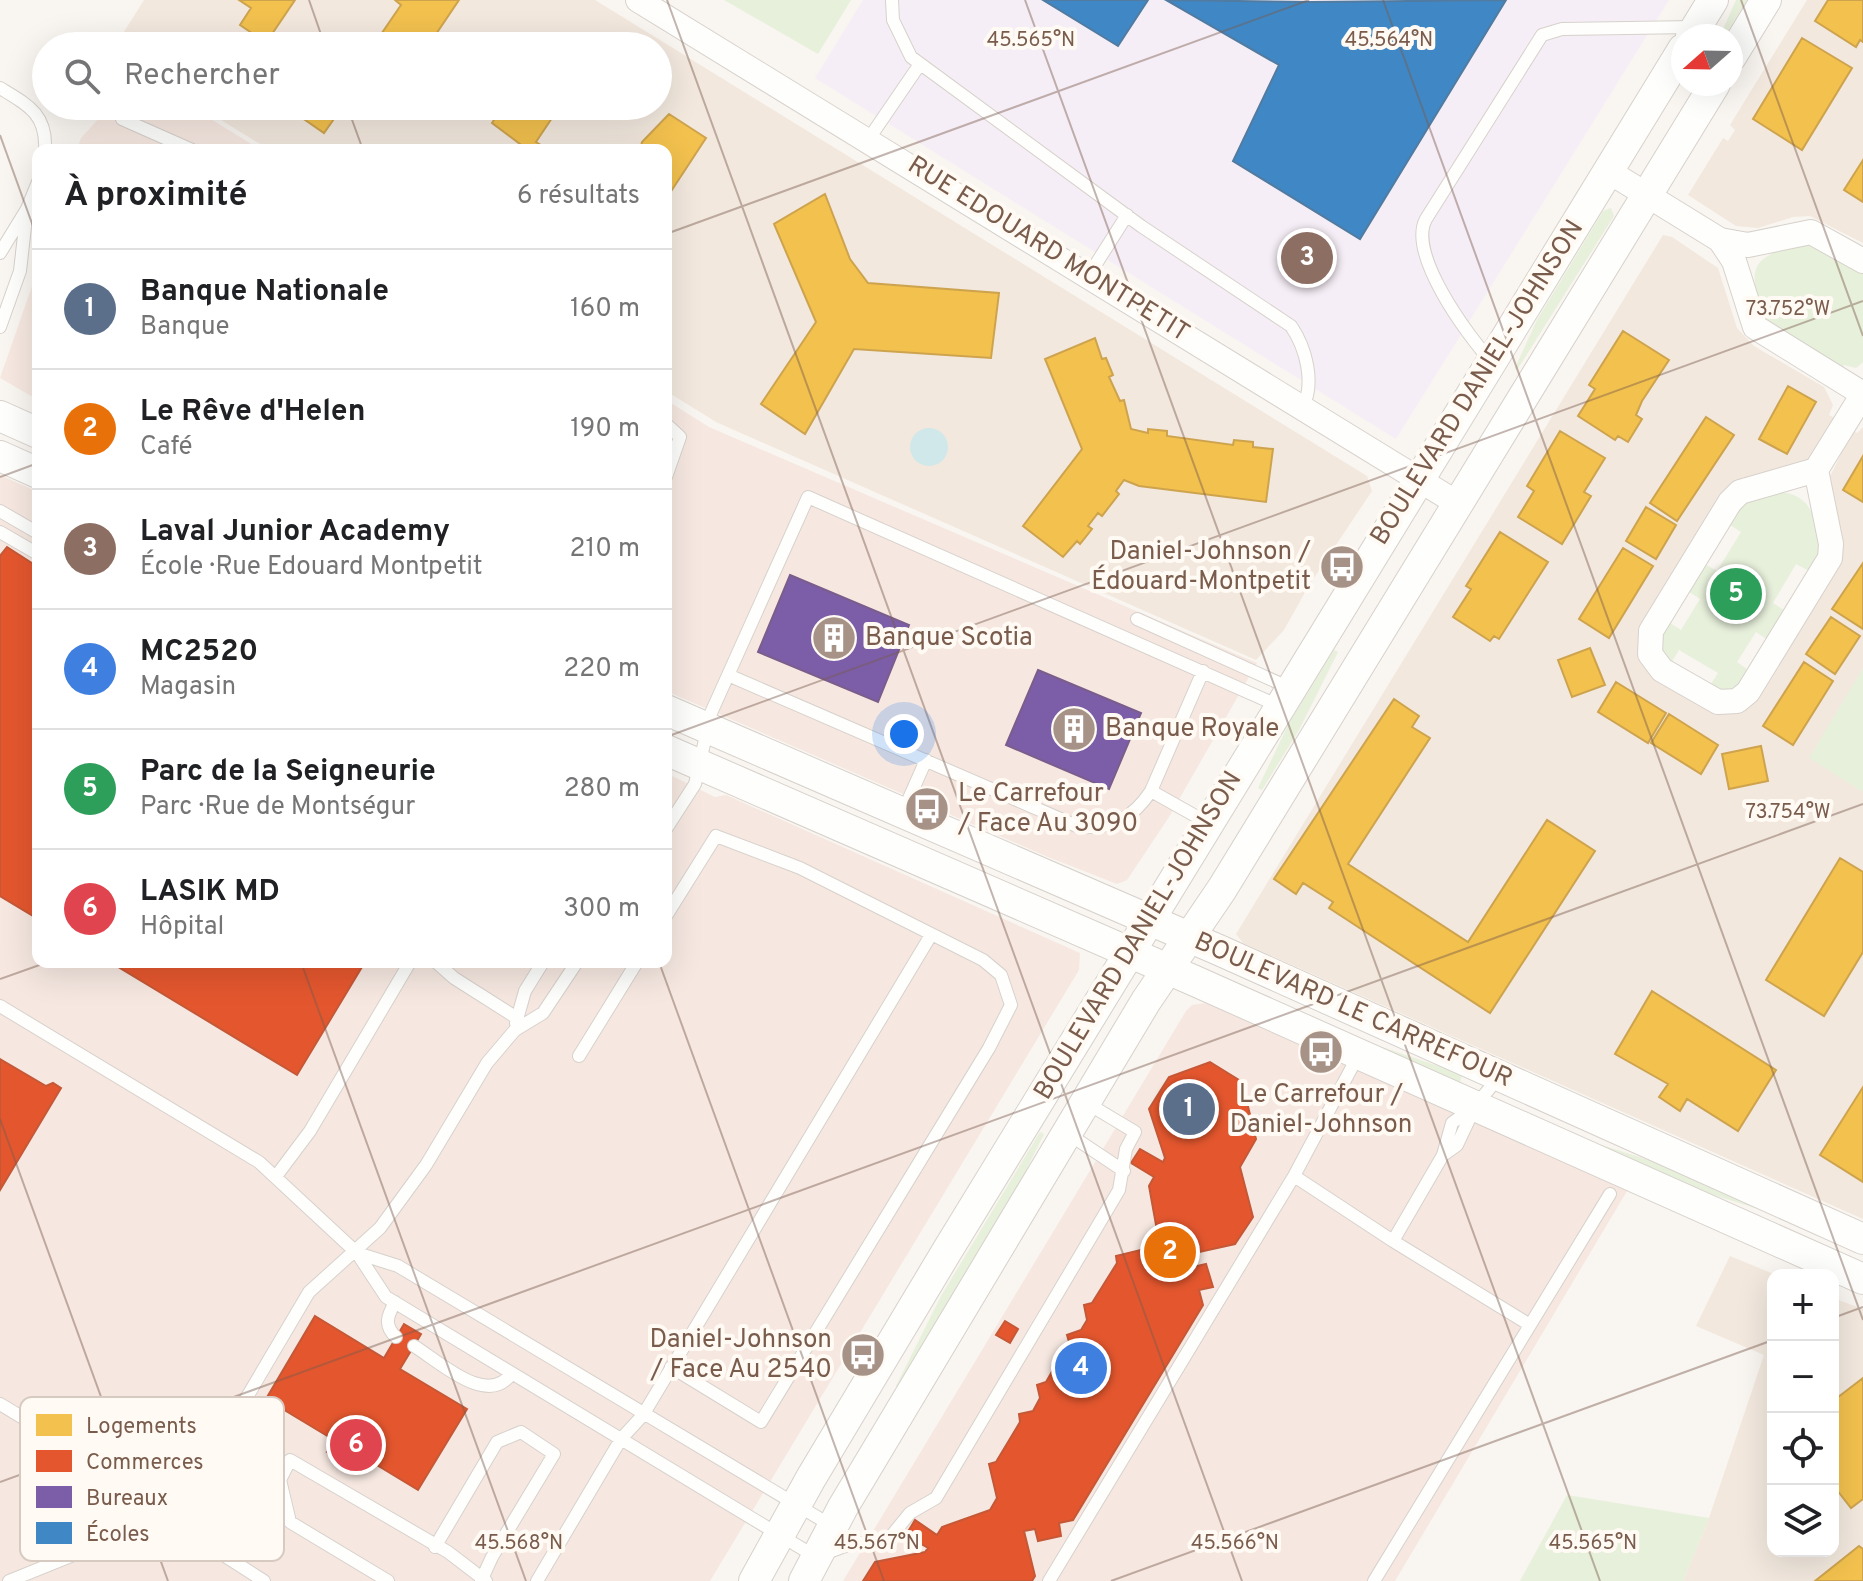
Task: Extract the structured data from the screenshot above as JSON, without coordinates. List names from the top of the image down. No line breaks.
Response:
{"streets":{"street":["RUE EDOUARD MONTPETIT","BOULEVARD DANIEL-JOHNSON","BOULEVARD LE CARREFOUR"]},"crossings":[["RUE EDOUARD MONTPETIT","BOULEVARD DANIEL-JOHNSON"],["BOULEVARD DANIEL-JOHNSON","BOULEVARD LE CARREFOUR"]],"places":{"bus stop":["Daniel-Johnson / Édouard-Montpetit","Le Carrefour / Face Au 3090","Le Carrefour / Daniel-Johnson","Daniel-Johnson / Face Au 2540"],"building":["Banque Scotia","Banque Royale"]},"legend":["Logements","Commerces","Bureaux","Écoles"],"north":"left","page":{"search":"Rechercher","heading":["À proximité","6 résultats"],"pins":["3","5","1","2","4","6"],"list":[{"mark":"1","name":"Banque Nationale","note":"Banque","value":"160 m"},{"mark":"2","name":"Le Rêve d'Helen","note":"Café","value":"190 m"},{"mark":"3","name":"Laval Junior Academy","note":"École · Rue Edouard Montpetit","value":"210 m"},{"mark":"4","name":"MC2520","note":"Magasin","value":"220 m"},{"mark":"5","name":"Parc de la Seigneurie","note":"Parc · Rue de Montségur","value":"280 m"},{"mark":"6","name":"LASIK MD","note":"Hôpital","value":"300 m"}],"map_buttons":["+","−"]},"coordinates":["45.565°N","45.564°N","73.752°W","73.754°W","45.568°N","45.567°N","45.566°N"]}
